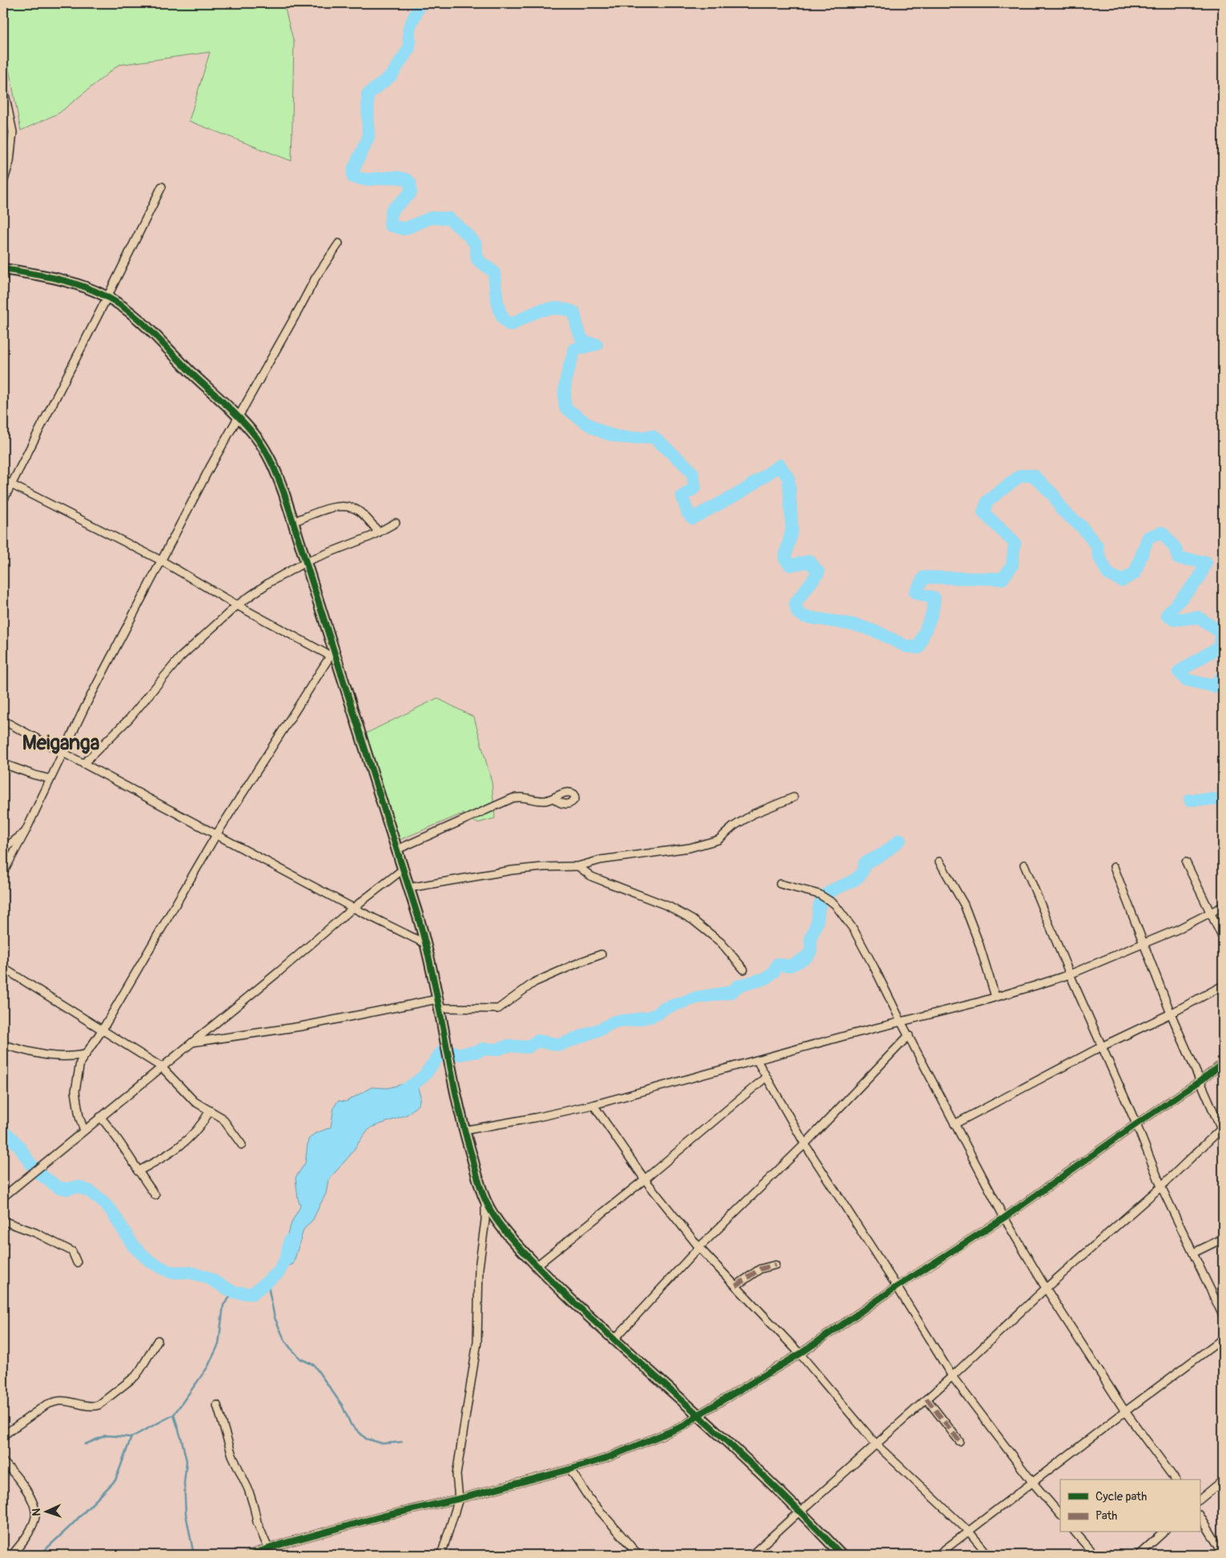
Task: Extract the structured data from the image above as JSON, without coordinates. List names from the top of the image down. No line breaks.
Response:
{"districts":["Meiganga"],"legend":["Cycle path","Path"],"north":"left"}
